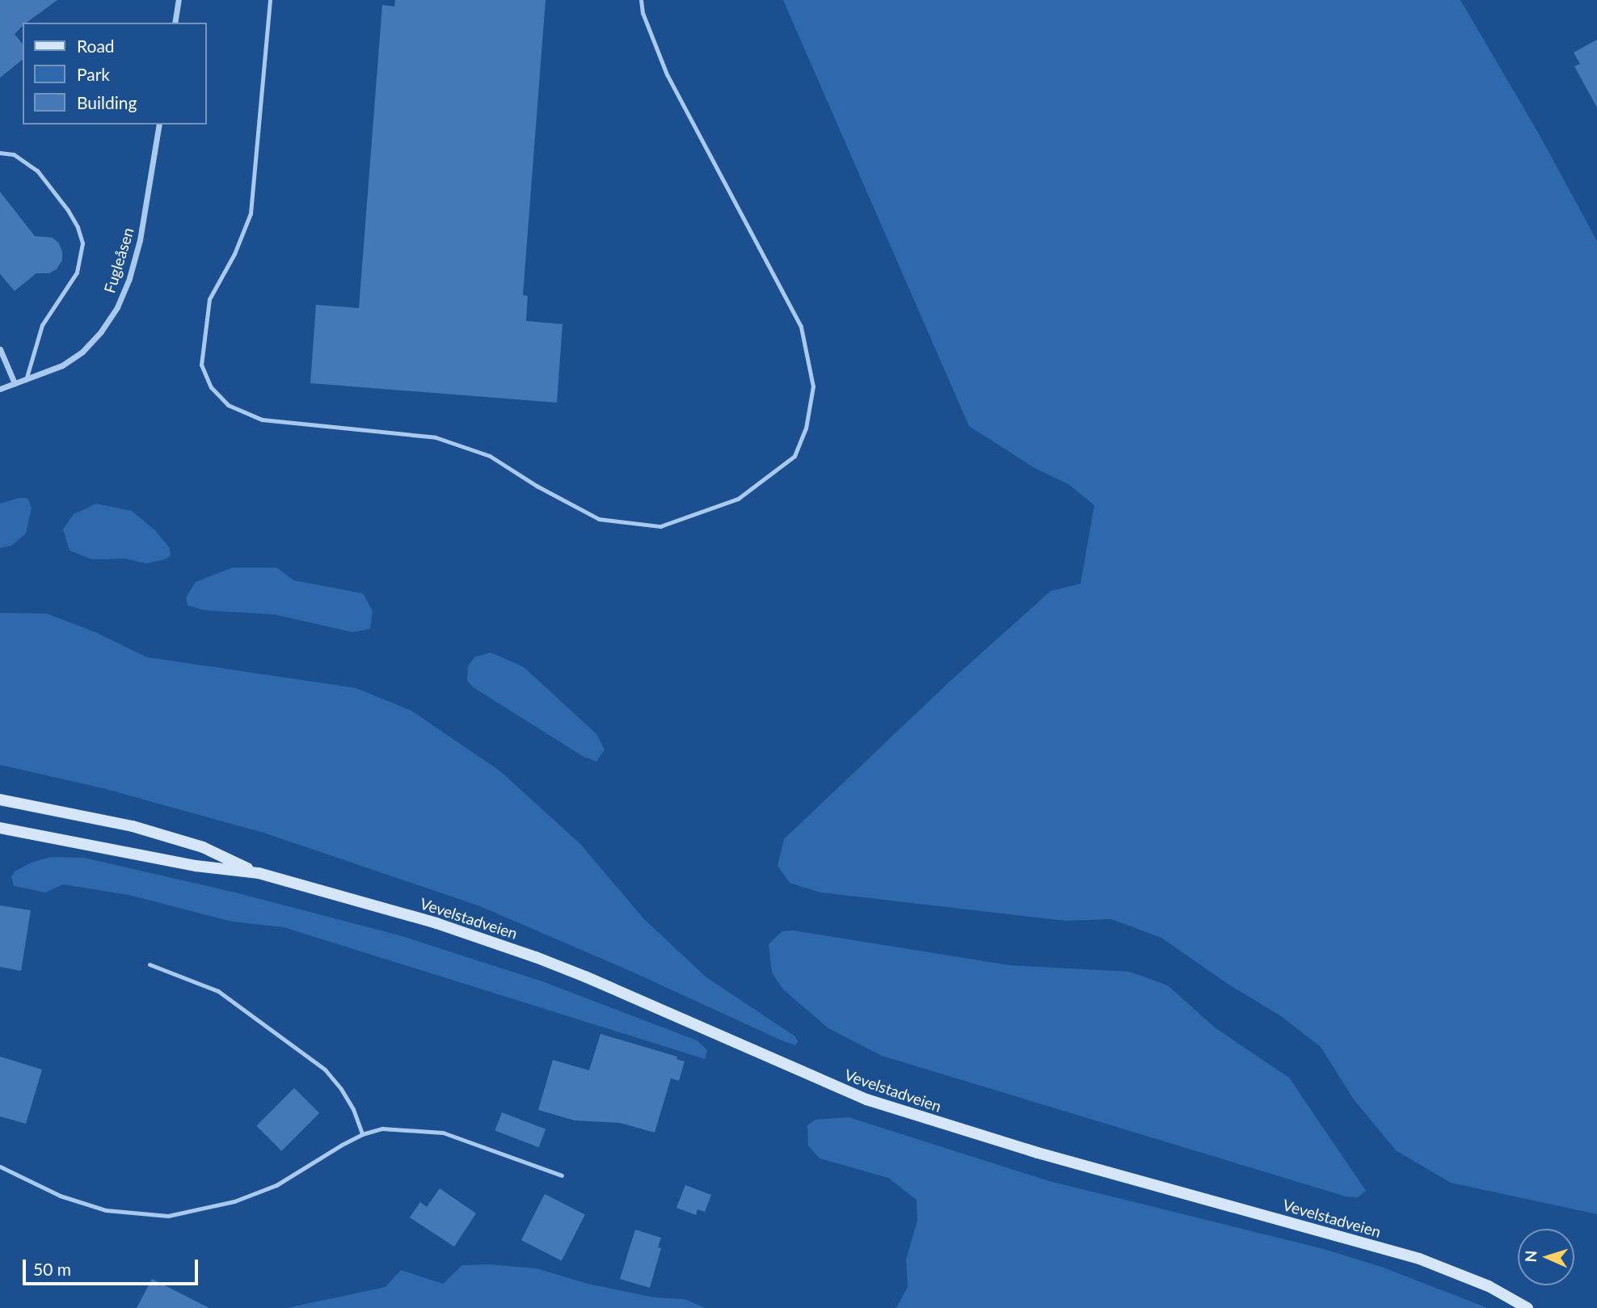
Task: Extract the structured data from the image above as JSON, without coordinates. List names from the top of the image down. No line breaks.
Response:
{"streets":{"main road":["Vevelstadveien"],"street":["Fugleåsen"]},"legend":["Road","Park","Building"],"scale_bar":"50 m","north":"left"}
